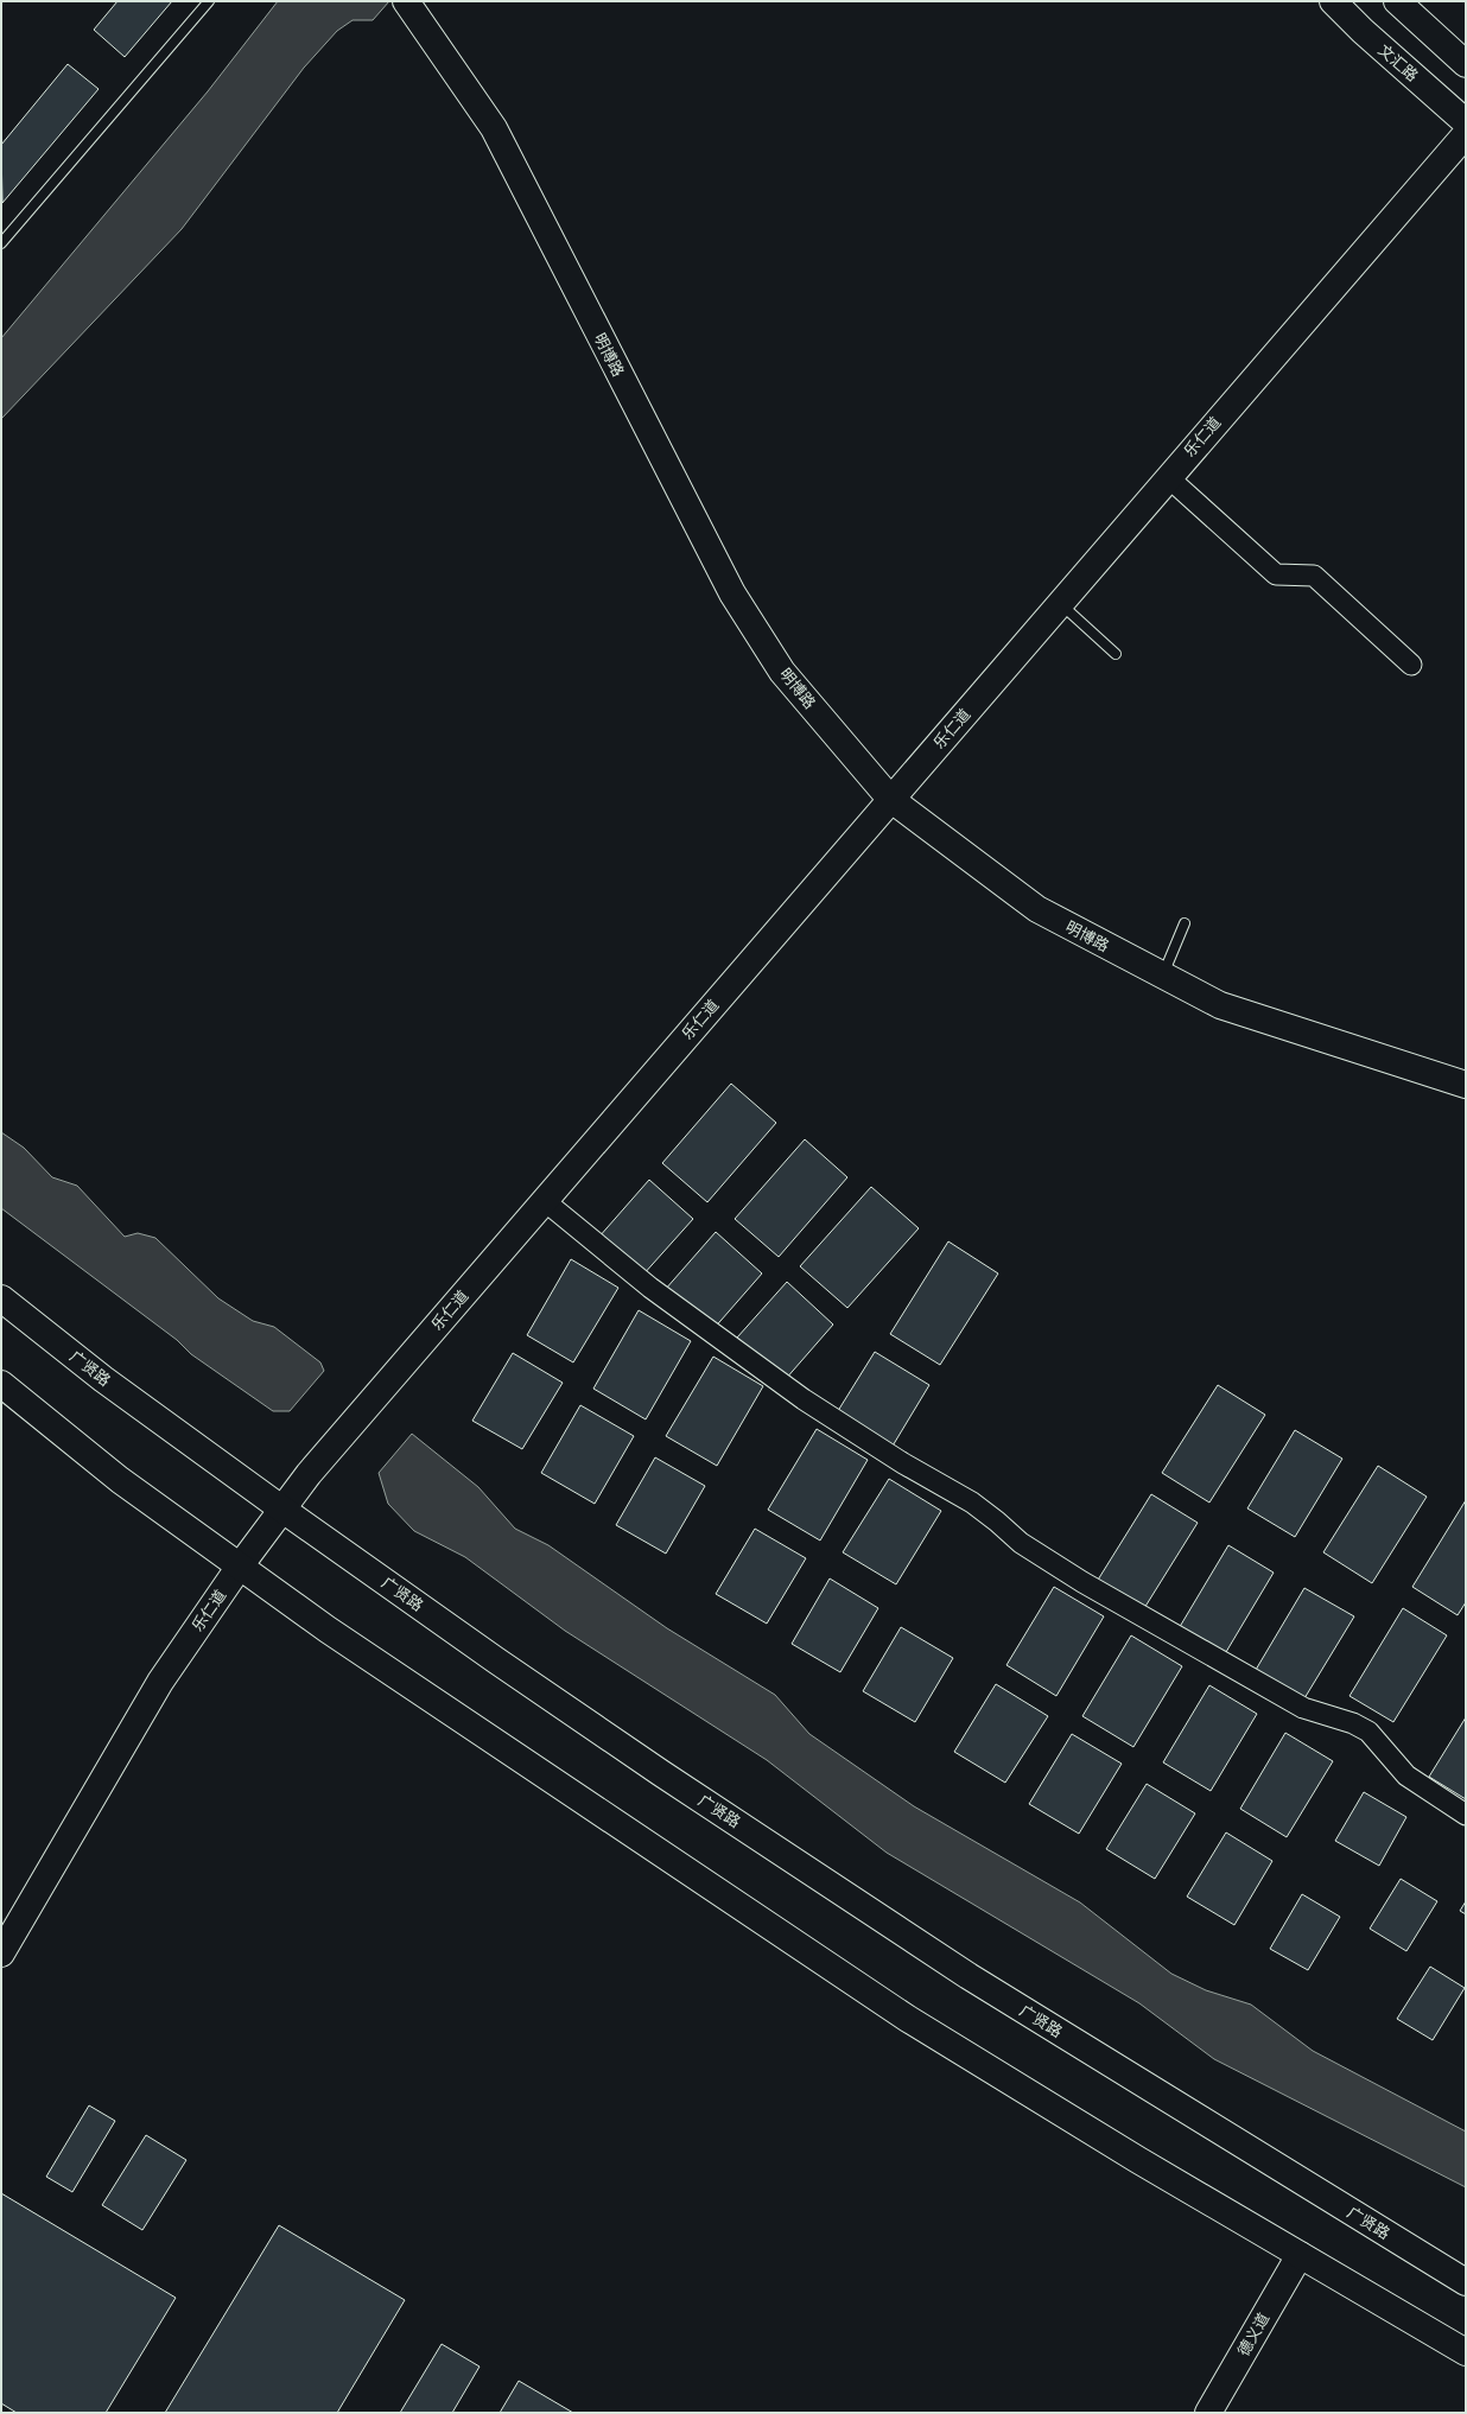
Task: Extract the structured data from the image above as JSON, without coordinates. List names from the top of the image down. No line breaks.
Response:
{"streets":{"street":["文汇路","明博路","乐仁道","广贤路","德义道"]},"crossings":[["明博路","乐仁道"],["乐仁道","广贤路"]]}
